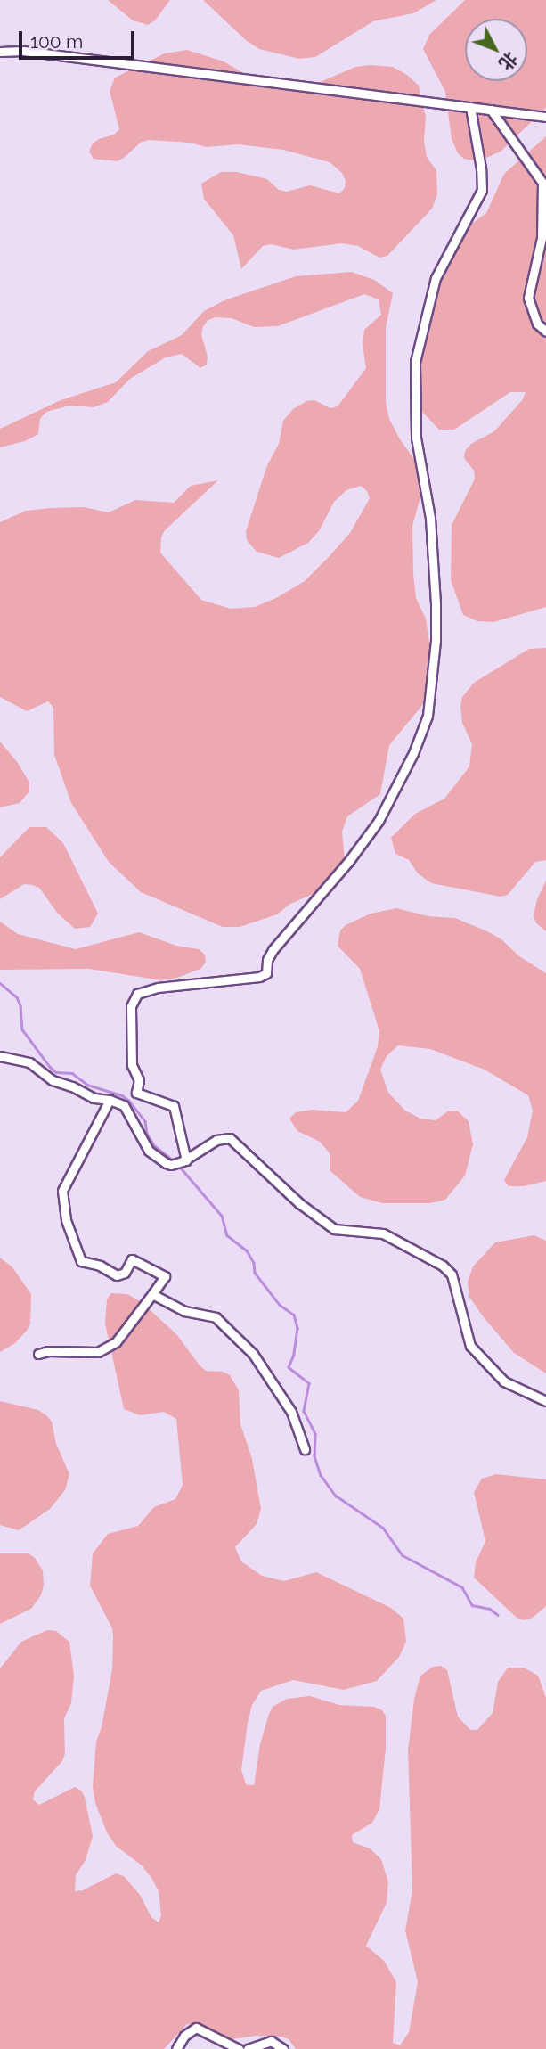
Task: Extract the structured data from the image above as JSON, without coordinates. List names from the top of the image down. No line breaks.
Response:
{"scale_bar":"100 m","north":"bottom right"}
